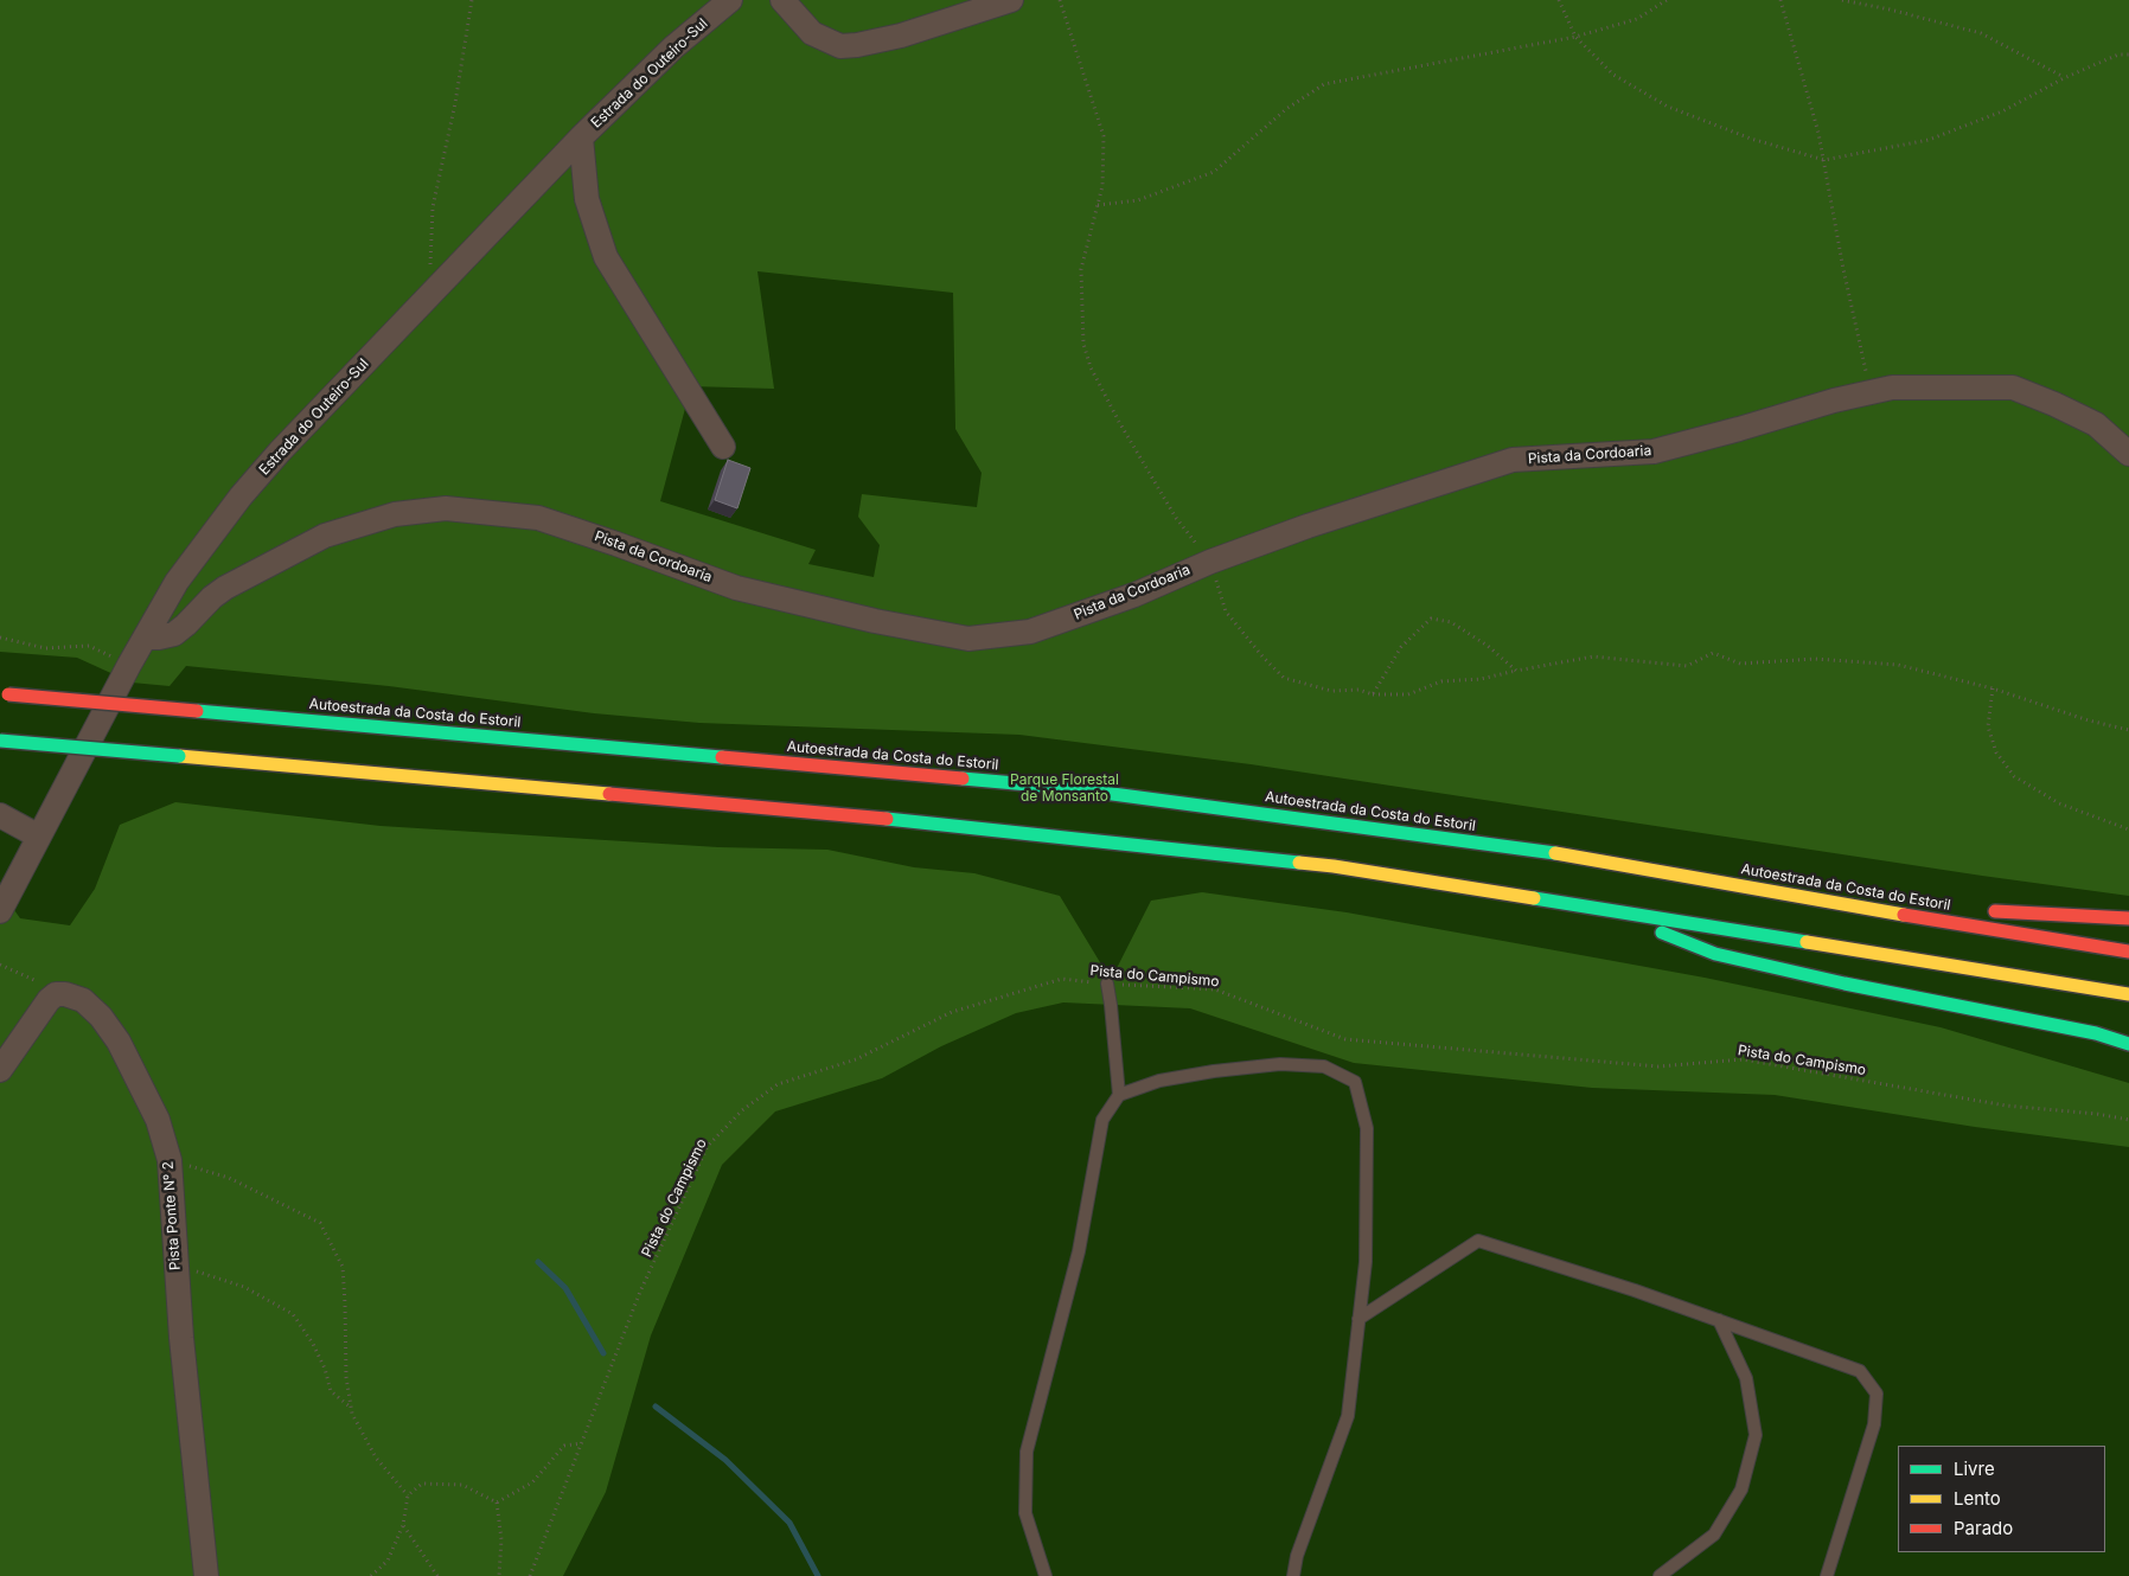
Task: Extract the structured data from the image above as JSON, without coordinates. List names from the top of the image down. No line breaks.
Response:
{"streets":{"highway":["Autoestrada da Costa do Estoril"],"street":["Estrada do Outeiro-Sul","Pista da Cordoaria","Pista Ponte Nº 2"],"path":["Pista do Campismo"]},"crossings":[["Estrada do Outeiro-Sul","Pista da Cordoaria"]],"parks":["Parque Florestal de Monsanto"],"legend":["Livre","Lento","Parado"]}
